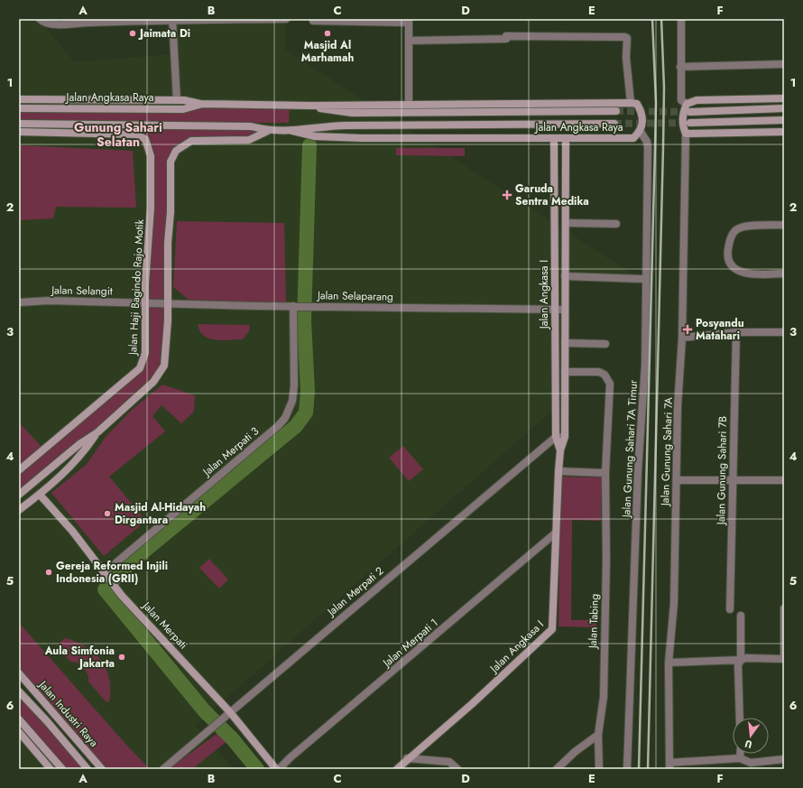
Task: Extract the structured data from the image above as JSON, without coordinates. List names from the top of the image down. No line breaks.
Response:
{"streets":{"main road":["Jalan Angkasa Raya","Jalan Haji Bagindo Rajo Motik","Jalan Angkasa I","Jalan Merpati","Jalan Industri Raya"],"street":["Jalan Selangit","Jalan Selaparang","Jalan Gunung Sahari 7A Timur","Jalan Merpati 3","Jalan Gunung Sahari 7A","Jalan Gunung Sahari 7B","Jalan Merpati 2","Jalan Tabing","Jalan Merpati 1"]},"crossings":[["Jalan Angkasa Raya","Jalan Angkasa I"],["Jalan Angkasa Raya","Jalan Selaparang"],["Jalan Angkasa Raya","Jalan Gunung Sahari 7A Timur"],["Jalan Haji Bagindo Rajo Motik","Jalan Selangit"],["Jalan Haji Bagindo Rajo Motik","Jalan Selaparang"],["Jalan Selangit","Jalan Selaparang"],["Jalan Angkasa I","Jalan Selaparang"],["Jalan Angkasa I","Jalan Merpati 2"],["Jalan Angkasa I","Jalan Tabing"],["Jalan Angkasa I","Jalan Merpati 1"],["Jalan Selaparang","Jalan Merpati 3"],["Jalan Merpati 3","Jalan Merpati"],["Jalan Merpati 2","Jalan Merpati"]],"districts":["Gunung Sahari Selatan"],"places":{"other":["Jaimata Di","Masjid Al Marhamah","Masjid Al-Hidayah Dirgantara","Gereja Reformed Injili Indonesia (GRII)","Aula Simfonia Jakarta"],"health":["Garuda Sentra Medika","Posyandu Matahari"]},"north":"bottom","grid":{"columns":["A","B","C","D","E","F"],"rows":["1","2","3","4","5","6"]}}
